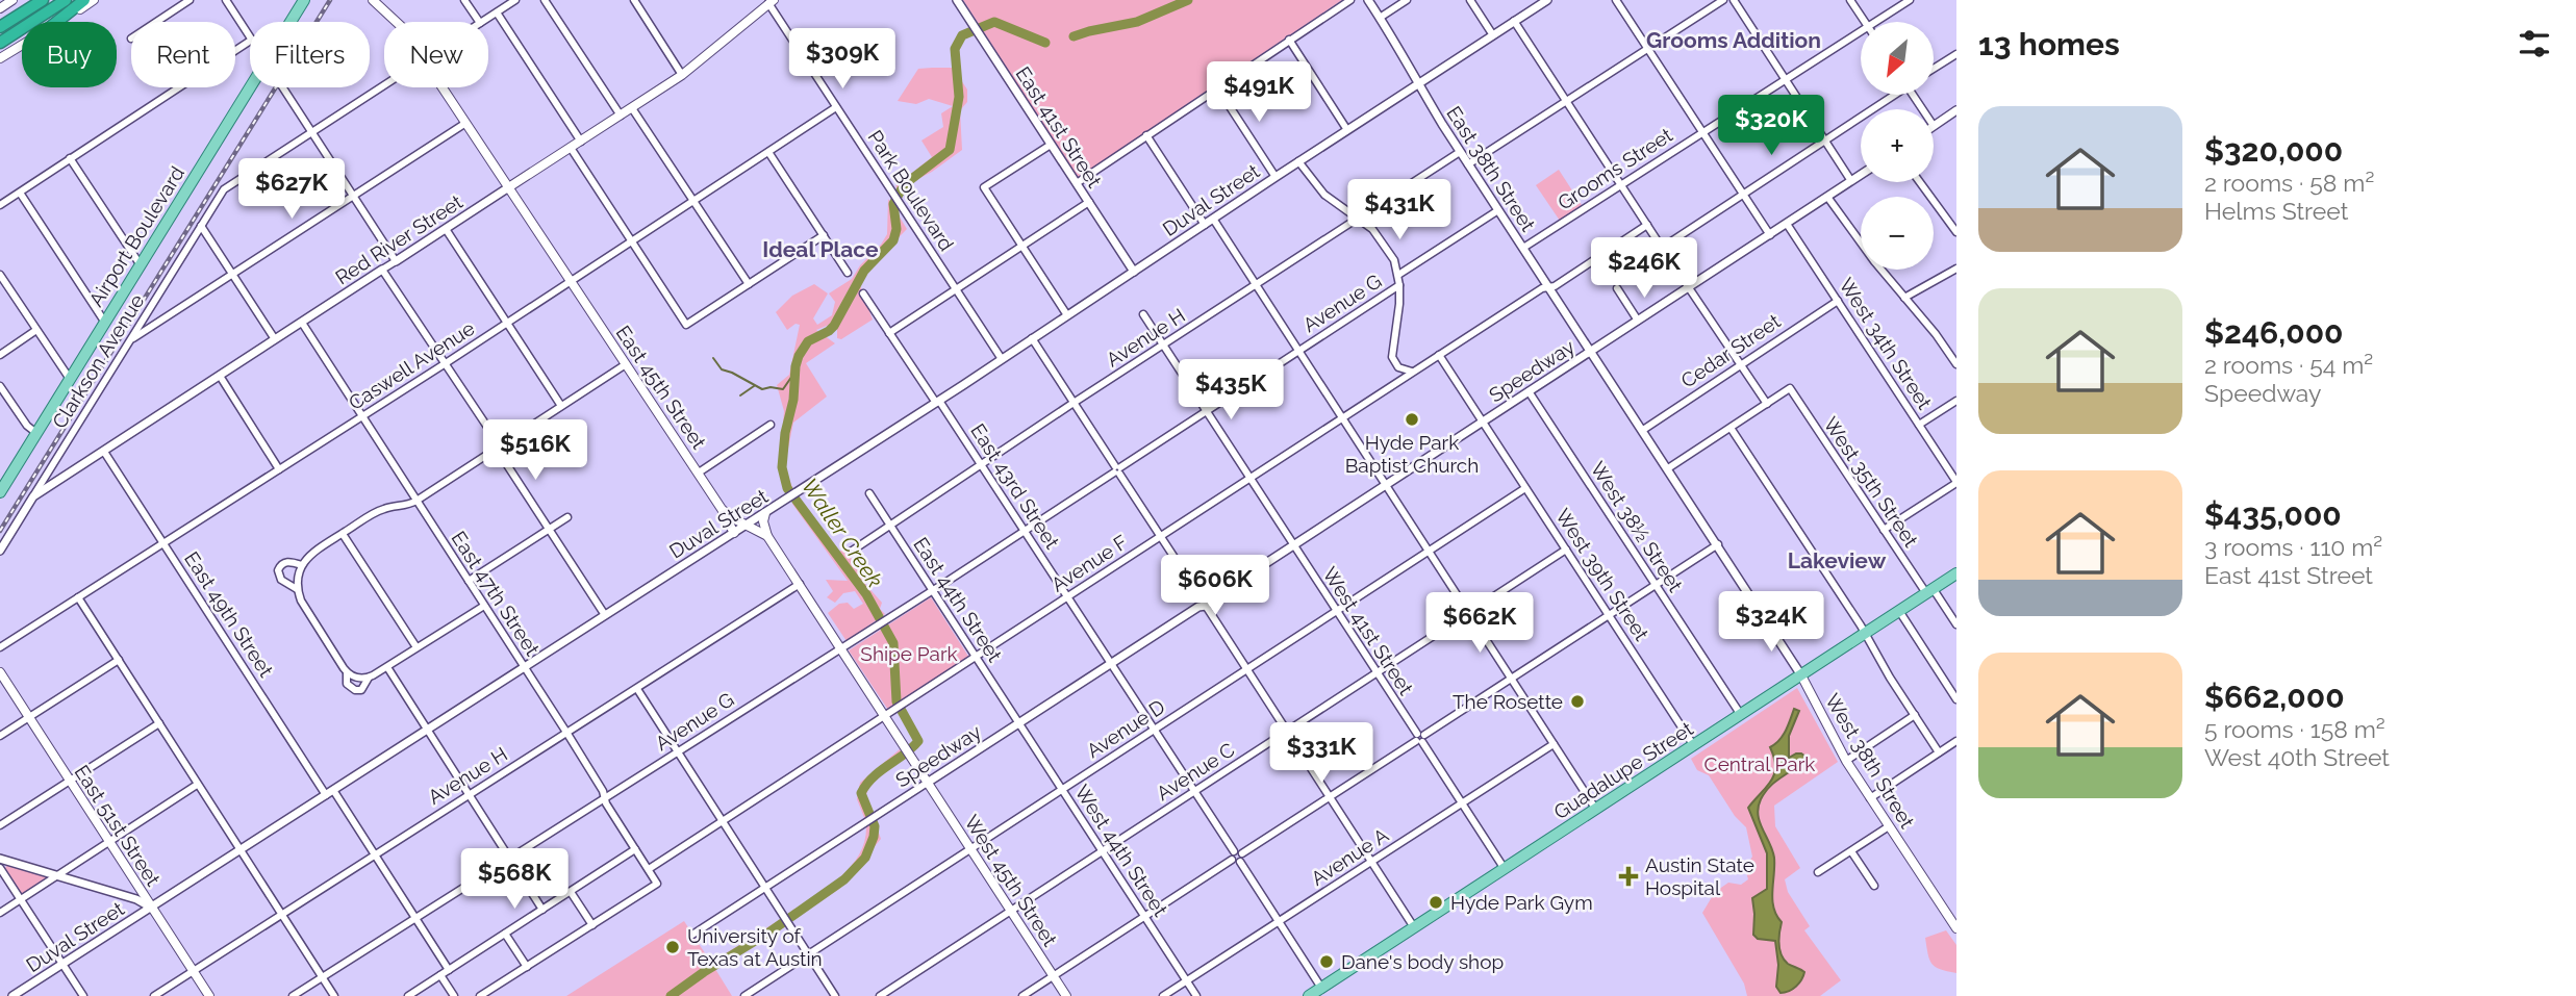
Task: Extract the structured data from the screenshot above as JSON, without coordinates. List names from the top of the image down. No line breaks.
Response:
{"streets":{"main road":["Airport Boulevard","Red River Street","East 45th Street","West 38th Street","Guadalupe Street","East 51st Street","West 45th Street"],"street":["East 41st Street","East 38th Street","Grooms Street","Park Boulevard","Duval Street","Avenue G","Avenue H","West 34th Street","Cedar Street","Clarkson Avenue","Caswell Avenue","Speedway","West 35th Street","East 43rd Street","West 38½ Street","Avenue F","West 39th Street","East 47th Street","East 44th Street","East 49th Street","West 41st Street","Avenue D","Avenue C","West 44th Street","Avenue A"]},"crossings":[["East 41st Street","Duval Street"],["East 38th Street","Grooms Street"],["East 38th Street","Duval Street"],["East 38th Street","Avenue G"],["East 38th Street","Avenue H"],["East 38th Street","Speedway"],["East 38th Street","Avenue F"],["East 38th Street","West 38th Street"],["Park Boulevard","Duval Street"],["Park Boulevard","Red River Street"],["Park Boulevard","Caswell Avenue"],["Duval Street","East 45th Street"],["Duval Street","East 43rd Street"],["Duval Street","East 47th Street"],["Duval Street","East 49th Street"],["Duval Street","East 51st Street"],["Red River Street","Clarkson Avenue"],["Red River Street","East 45th Street"],["Red River Street","East 47th Street"],["Red River Street","East 49th Street"],["Avenue G","East 45th Street"],["Avenue G","East 43rd Street"],["Avenue G","East 47th Street"],["Avenue G","East 44th Street"],["Avenue G","East 49th Street"],["Avenue H","East 45th Street"],["Avenue H","East 43rd Street"],["Avenue H","East 47th Street"],["Avenue H","East 44th Street"],["Avenue H","East 49th Street"],["Avenue H","East 51st Street"],["West 34th Street","Cedar Street"],["West 34th Street","Speedway"],["Cedar Street","West 38th Street"],["Caswell Avenue","East 45th Street"],["Caswell Avenue","East 47th Street"],["Caswell Avenue","East 49th Street"],["Speedway","East 45th Street"],["Speedway","East 43rd Street"],["Speedway","West 38½ Street"],["Speedway","West 39th Street"],["Speedway","East 44th Street"],["Speedway","West 41st Street"],["Speedway","West 38th Street"],["Speedway","West 44th Street"],["Speedway","West 45th Street"],["East 45th Street","Avenue F"],["East 45th Street","West 45th Street"],["West 35th Street","Guadalupe Street"],["East 43rd Street","Avenue F"],["East 43rd Street","Avenue D"],["East 43rd Street","Guadalupe Street"],["East 43rd Street","Avenue C"],["East 43rd Street","Avenue A"],["West 38½ Street","Guadalupe Street"],["Avenue F","West 39th Street"],["Avenue F","East 47th Street"],["Avenue F","East 44th Street"],["West 39th Street","Avenue D"],["West 39th Street","Guadalupe Street"],["West 39th Street","Avenue C"],["East 44th Street","West 44th Street"],["West 41st Street","Avenue D"],["West 41st Street","Guadalupe Street"],["West 41st Street","Avenue C"],["West 41st Street","Avenue A"],["Avenue D","West 44th Street"],["Avenue D","West 45th Street"],["West 38th Street","Guadalupe Street"],["Avenue C","West 44th Street"],["Avenue C","West 45th Street"],["West 44th Street","Avenue A"]],"districts":["Grooms Addition","Ideal Place","Lakeview"],"water":["Waller Creek"],"parks":["Shipe Park","Central Park"],"places":{"other":["Hyde Park Baptist Church","The Rosette","Hyde Park Gym","University of Texas at Austin","Dane's body shop"],"health":["Austin State Hospital"]},"north":"bottom left","page":{"heading":"13 homes","map_buttons":["+","−"],"chip":["Buy","Rent","Filters","New"],"price":["$309K","$491K","$320K","$627K","$431K","$246K","$435K","$516K","$606K","$324K","$662K","$331K","$568K"],"list":[{"name":"$320,000","note":"2 rooms · 58 m² · Helms Street"},{"name":"$246,000","note":"2 rooms · 54 m² · Speedway"},{"name":"$435,000","note":"3 rooms · 110 m² · East 41st Street"},{"name":"$662,000","note":"5 rooms · 158 m² · West 40th Street"}]}}
